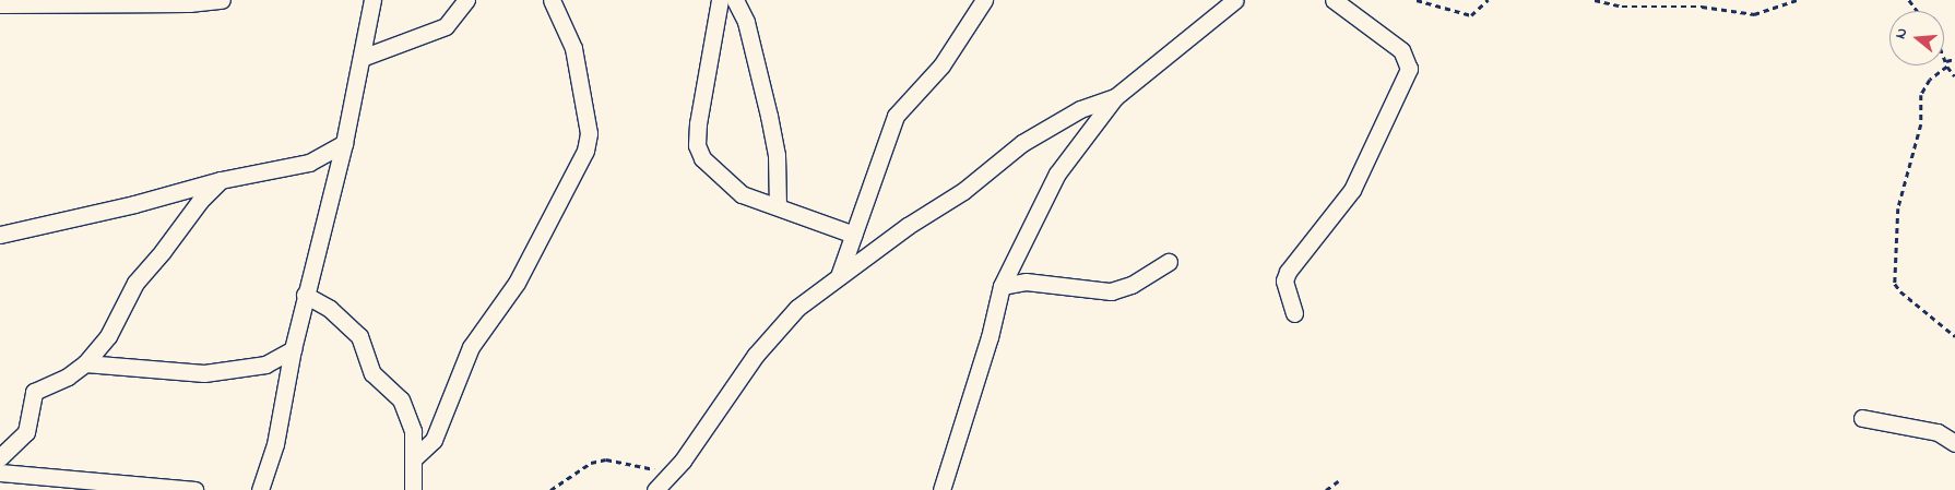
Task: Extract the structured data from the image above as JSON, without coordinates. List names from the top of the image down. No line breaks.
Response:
{"north":"left"}
